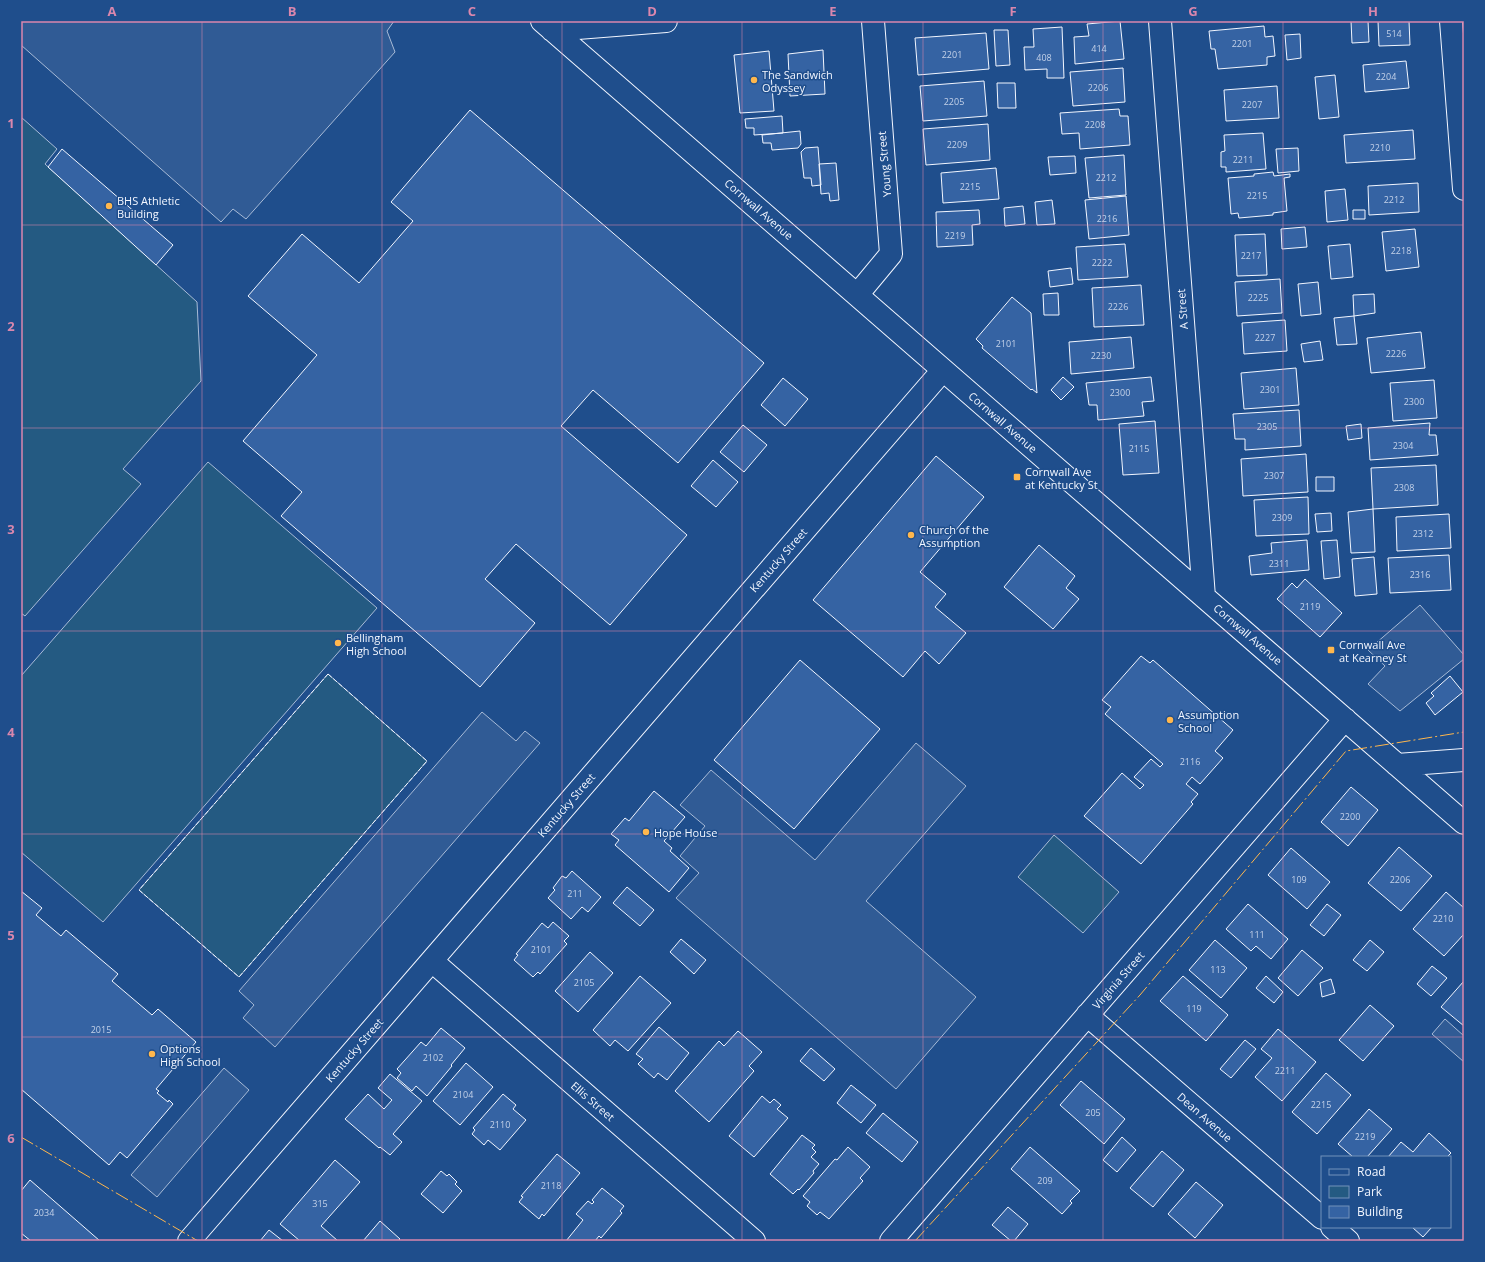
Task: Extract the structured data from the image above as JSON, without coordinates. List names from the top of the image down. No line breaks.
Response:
{"streets":{"street":["Young Street","Cornwall Avenue","A Street","Kentucky Street","Virginia Street","Ellis Street","Dean Avenue"]},"crossings":[["Young Street","Cornwall Avenue"],["Cornwall Avenue","A Street"],["Cornwall Avenue","Kentucky Street"],["Cornwall Avenue","Virginia Street"],["Kentucky Street","Ellis Street"],["Virginia Street","Dean Avenue"]],"places":{"other":["The Sandwich Odyssey","BHS Athletic Building","Church of the Assumption","Bellingham High School","Assumption School","Hope House","Options High School"],"transit":["Cornwall Ave at Kentucky St","Cornwall Ave at Kearney St"]},"house_numbers":["514","2201","414","2201","408","2204","2206","2205","2207","2208","2209","2210","2211","2212","2215","2215","2212","2216","2219","2218","2217","2222","2225","2226","2227","2101","2226","2230","2301","2300","2300","2305","2304","2115","2307","2308","2309","2312","2311","2316","2119","2116","2200","109","2206","211","2210","111","2101","113","2105","119","2015","2102","2211","2104","2215","205","2110","2219","209","2118","315","2034"],"legend":["Road","Park","Building"],"grid":{"columns":["A","B","C","D","E","F","G","H"],"rows":["1","2","3","4","5","6"]}}
